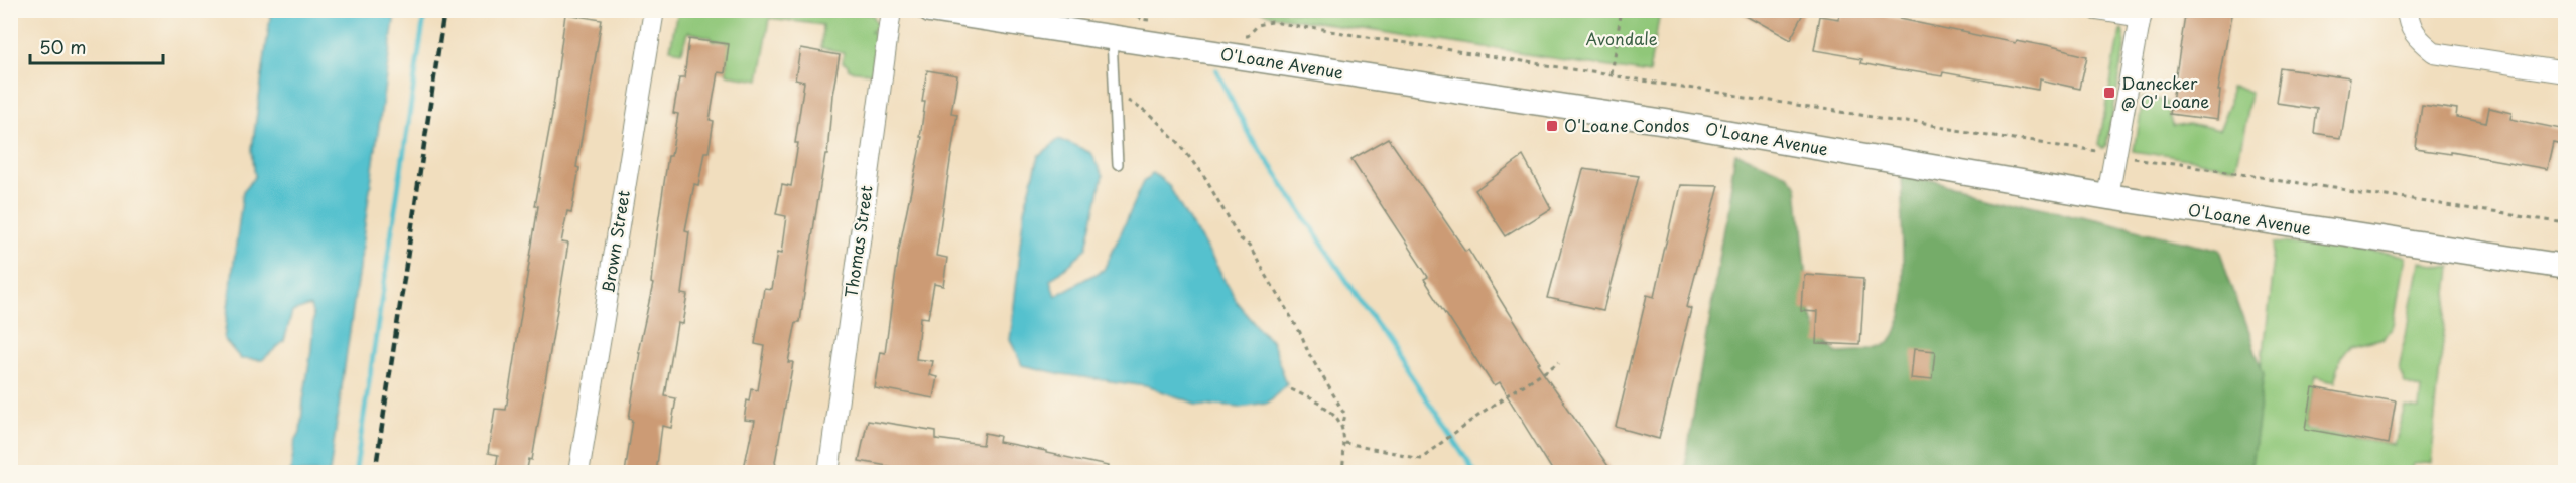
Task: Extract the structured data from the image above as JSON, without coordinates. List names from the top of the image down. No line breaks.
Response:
{"streets":{"street":["O'Loane Avenue","Brown Street","Thomas Street"]},"parks":["Avondale"],"places":{"transit":["Danecker @ O' Loane","O'Loane Condos"]},"scale_bar":"50 m"}
